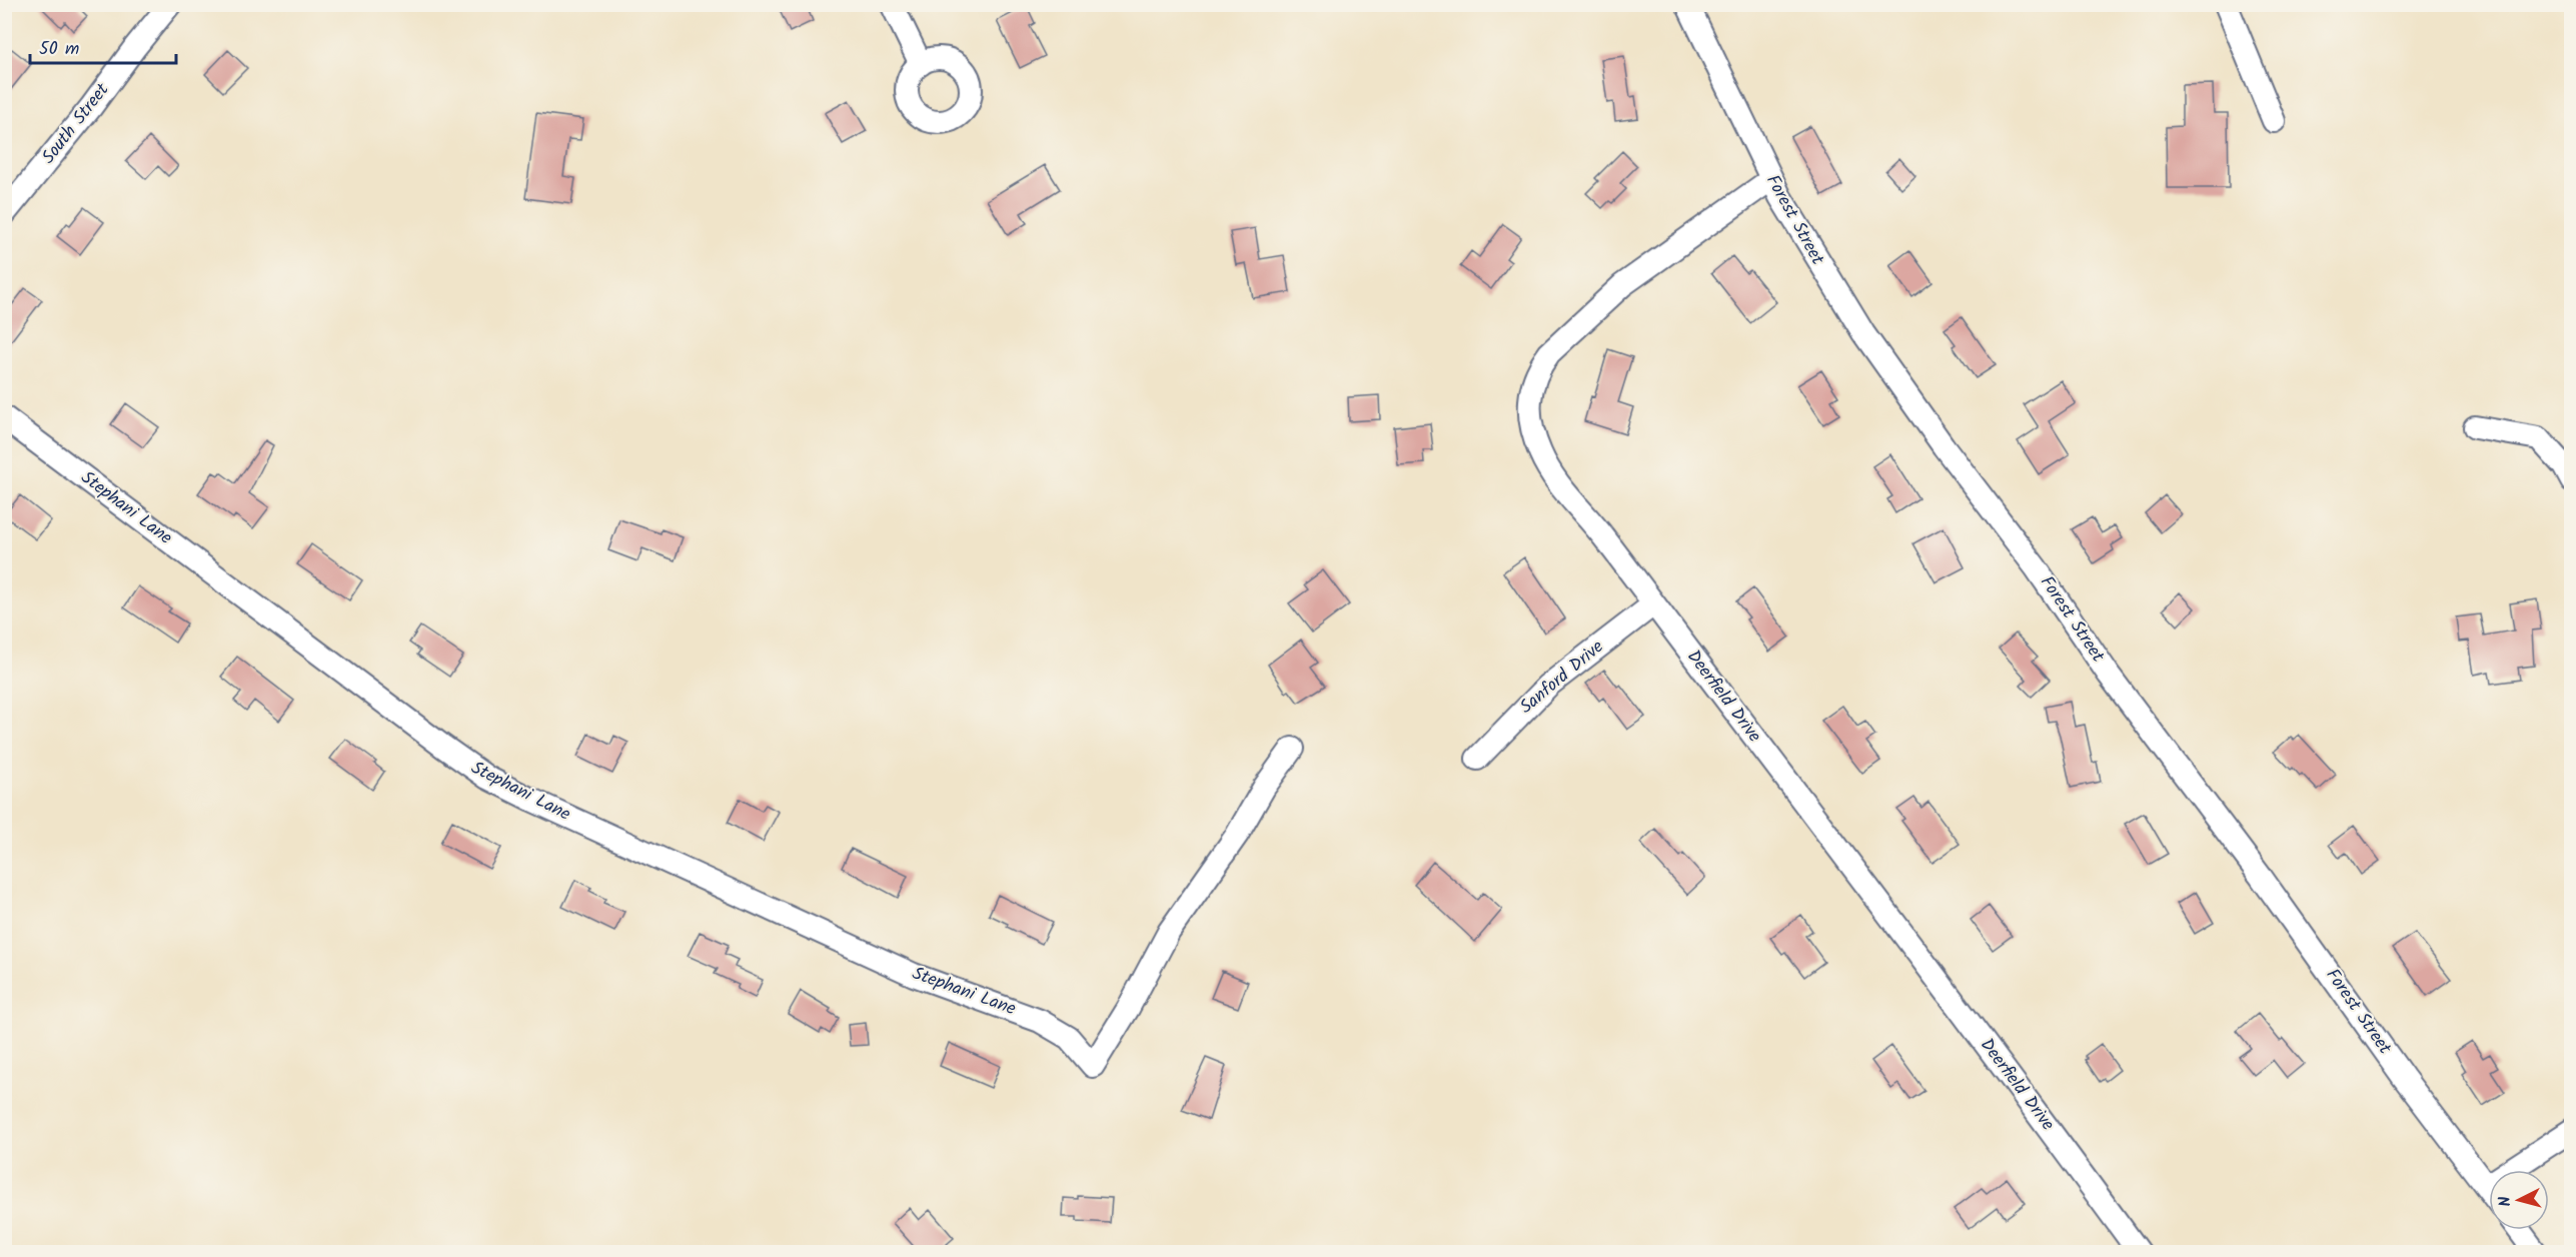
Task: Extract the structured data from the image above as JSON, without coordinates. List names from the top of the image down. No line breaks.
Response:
{"streets":{"street":["South Street","Forest Street","Stephani Lane","Sanford Drive","Deerfield Drive"]},"crossings":[["Forest Street","Deerfield Drive"],["Sanford Drive","Deerfield Drive"]],"scale_bar":"50 m","north":"left"}
